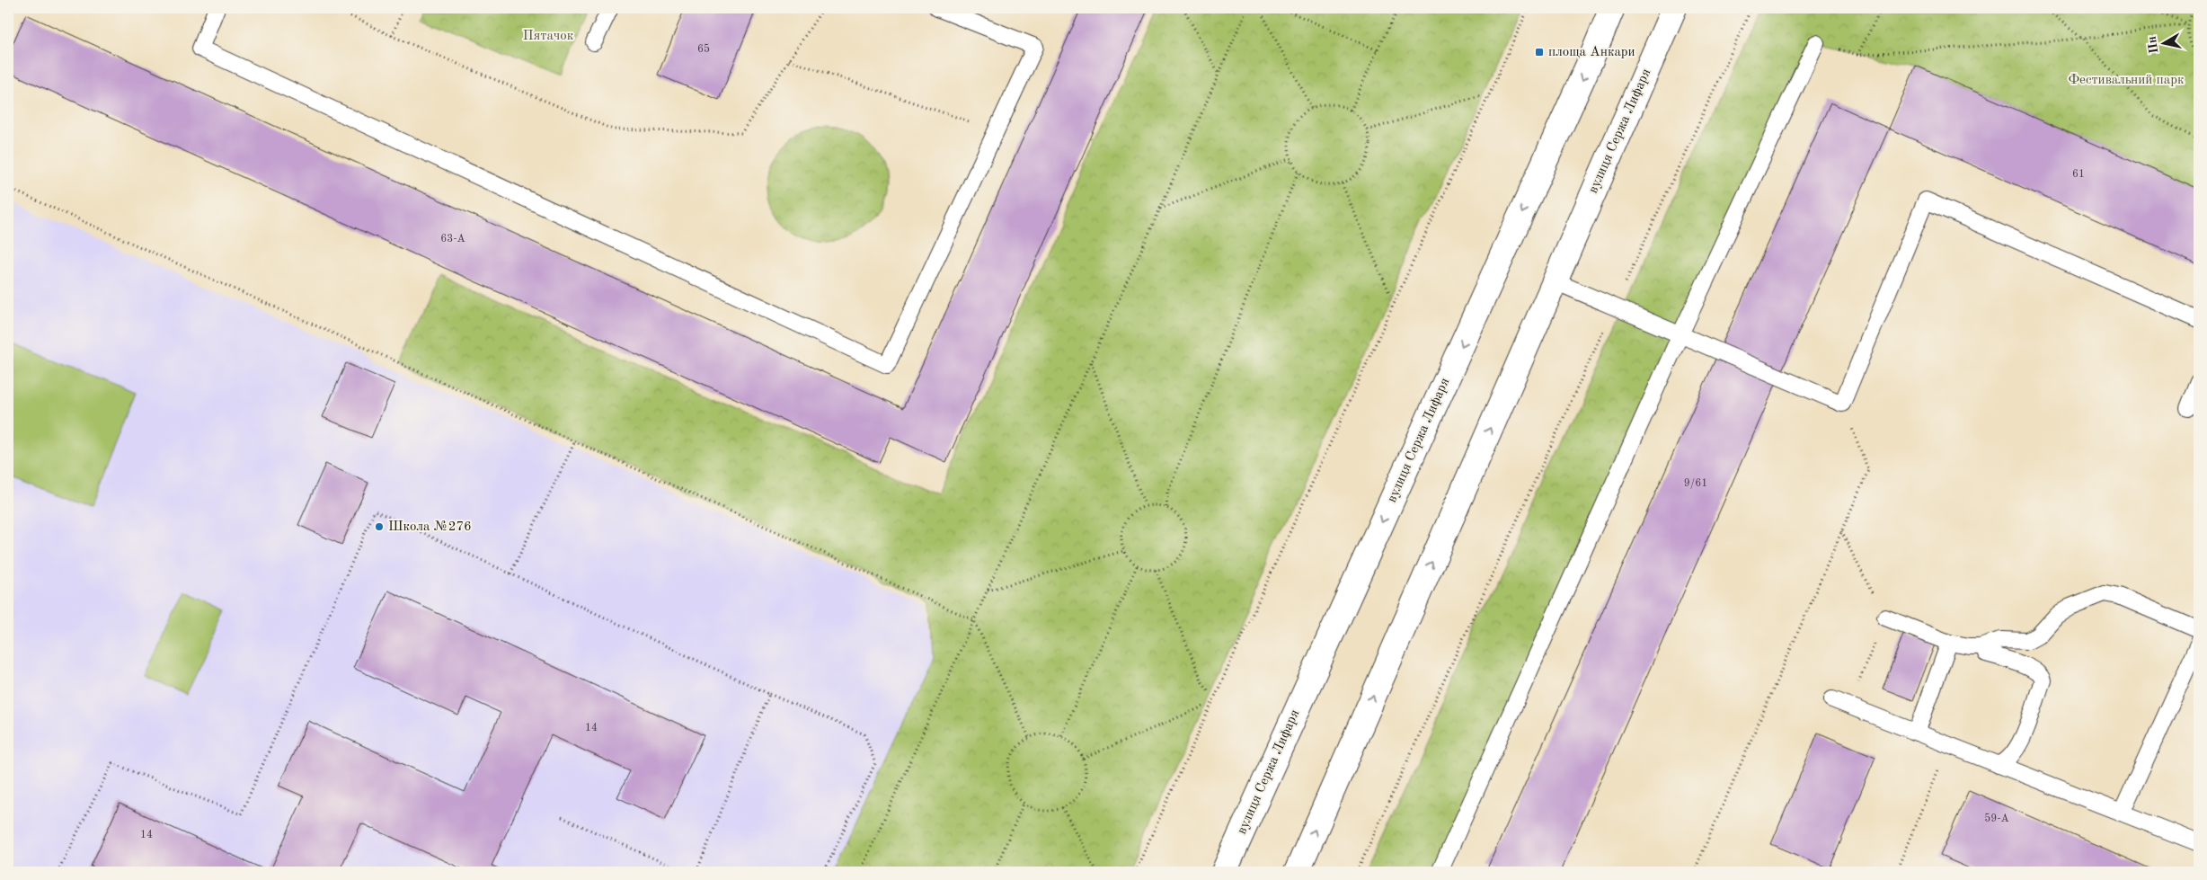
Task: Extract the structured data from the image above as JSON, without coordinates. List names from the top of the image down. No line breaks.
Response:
{"streets":{"street":["вулиця Сержа Лифаря"]},"parks":["Пятачок","Фестивальний парк"],"places":{"transit":["площа Анкари"],"other":["Школа №276"]},"house_numbers":["65","61","63-А","9/61","14","59-А","14"],"north":"left"}
